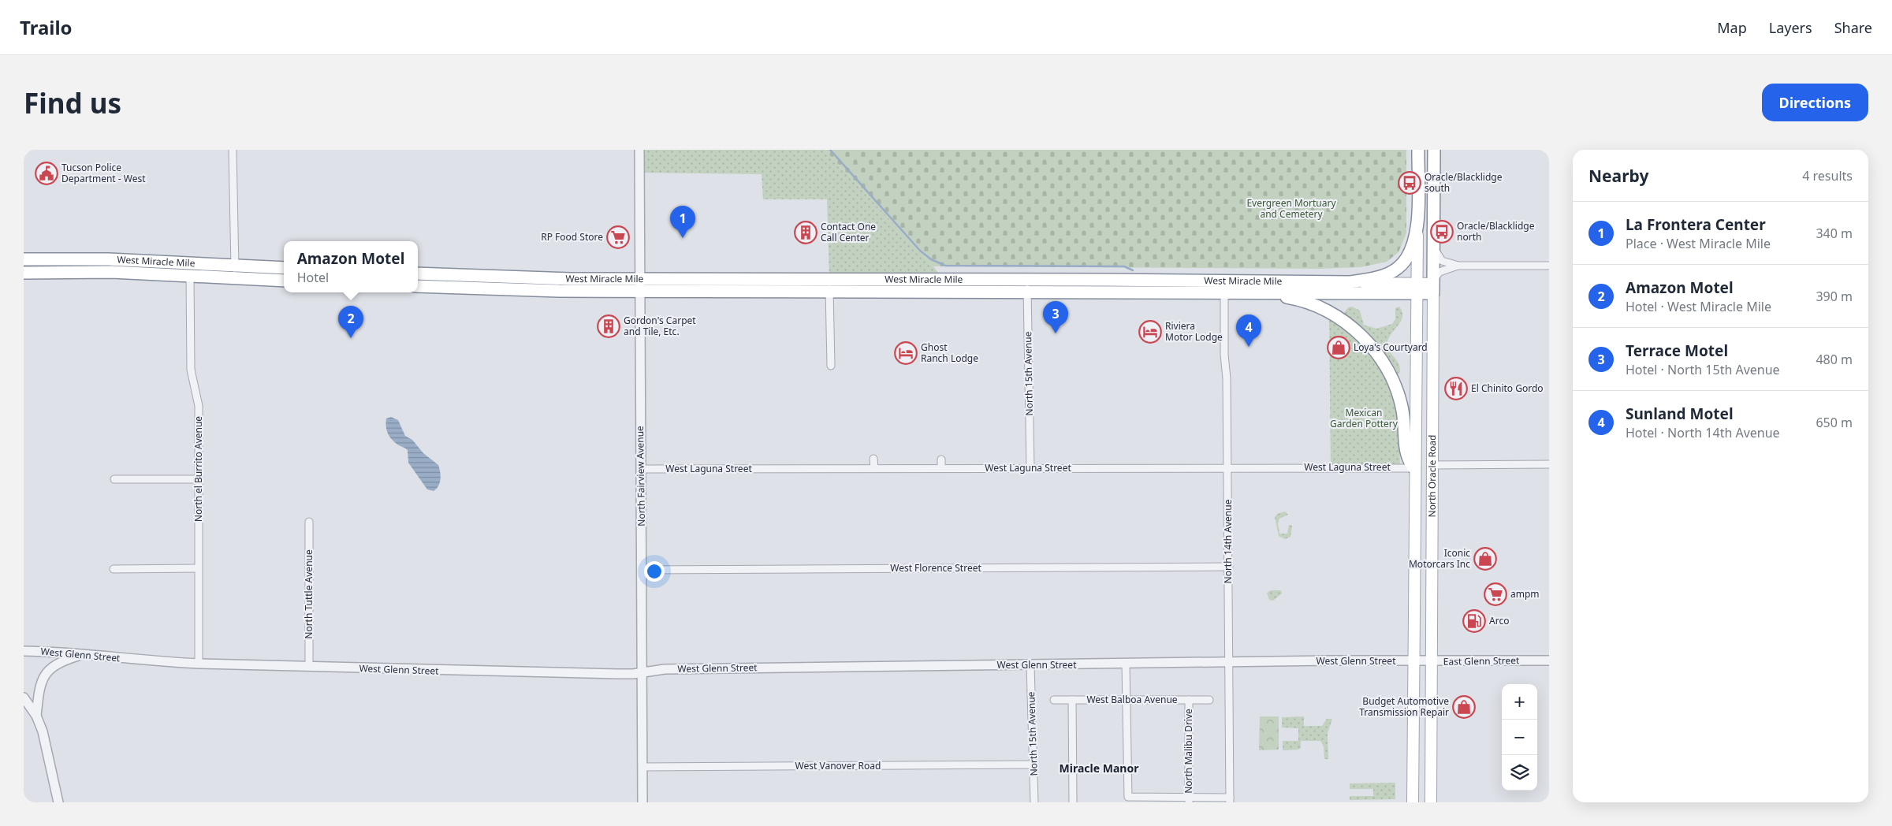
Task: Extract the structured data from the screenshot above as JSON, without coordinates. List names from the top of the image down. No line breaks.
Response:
{"streets":{"highway":["West Miracle Mile","North Oracle Road"],"street":["North 15th Avenue","West Laguna Street","North el Burrito Avenue","North Fairview Avenue","North 14th Avenue","West Florence Street","North Tuttle Avenue","West Glenn Street","East Glenn Street","West Balboa Avenue","North Malibu Drive","West Vanover Road"]},"crossings":[["West Miracle Mile","North 15th Avenue"],["West Miracle Mile","North el Burrito Avenue"],["West Miracle Mile","North Fairview Avenue"],["West Miracle Mile","North Oracle Road"],["West Miracle Mile","North 14th Avenue"],["North 15th Avenue","West Laguna Street"],["North 15th Avenue","West Glenn Street"],["North 15th Avenue","West Vanover Road"],["West Laguna Street","North Fairview Avenue"],["West Laguna Street","North Oracle Road"],["West Laguna Street","North 14th Avenue"],["North el Burrito Avenue","West Glenn Street"],["North Fairview Avenue","West Florence Street"],["North Fairview Avenue","West Glenn Street"],["North Fairview Avenue","West Vanover Road"],["North Oracle Road","West Glenn Street"],["North Oracle Road","East Glenn Street"],["North 14th Avenue","West Florence Street"],["North 14th Avenue","West Glenn Street"],["North Tuttle Avenue","West Glenn Street"],["West Glenn Street","East Glenn Street"],["West Balboa Avenue","North Malibu Drive"]],"districts":["Miracle Manor"],"parks":["Evergreen Mortuary and Cemetery","Mexican Garden Pottery"],"places":{"public building":["Tucson Police Department - West"],"bus stop":["Oracle/Blacklidge south","Oracle/Blacklidge north"],"building":["Contact One Call Center","Gordon's Carpet and Tile, Etc."],"supermarket":["RP Food Store","ampm"],"hotel":["Riviera Motor Lodge","Ghost Ranch Lodge"],"shop":["Loya's Courtyard","Iconic Motorcars Inc","Budget Automotive Transmission Repair"],"restaurant":["El Chinito Gordo"],"fuel station":["Arco"]},"page":{"header":"Trailo","nav":["Map","Layers","Share"],"buttons":"Directions","title":"Find us","heading":["Nearby","4 results"],"list":[{"mark":"1","name":"La Frontera Center","note":"Place · West Miracle Mile","value":"340 m"},{"mark":"2","name":"Amazon Motel","note":"Hotel · West Miracle Mile","value":"390 m"},{"mark":"3","name":"Terrace Motel","note":"Hotel · North 15th Avenue","value":"480 m"},{"mark":"4","name":"Sunland Motel","note":"Hotel · North 14th Avenue","value":"650 m"}],"pins":["1","3","2","4"],"popup":["Amazon Motel","Hotel"],"map_buttons":["+","−"]}}
